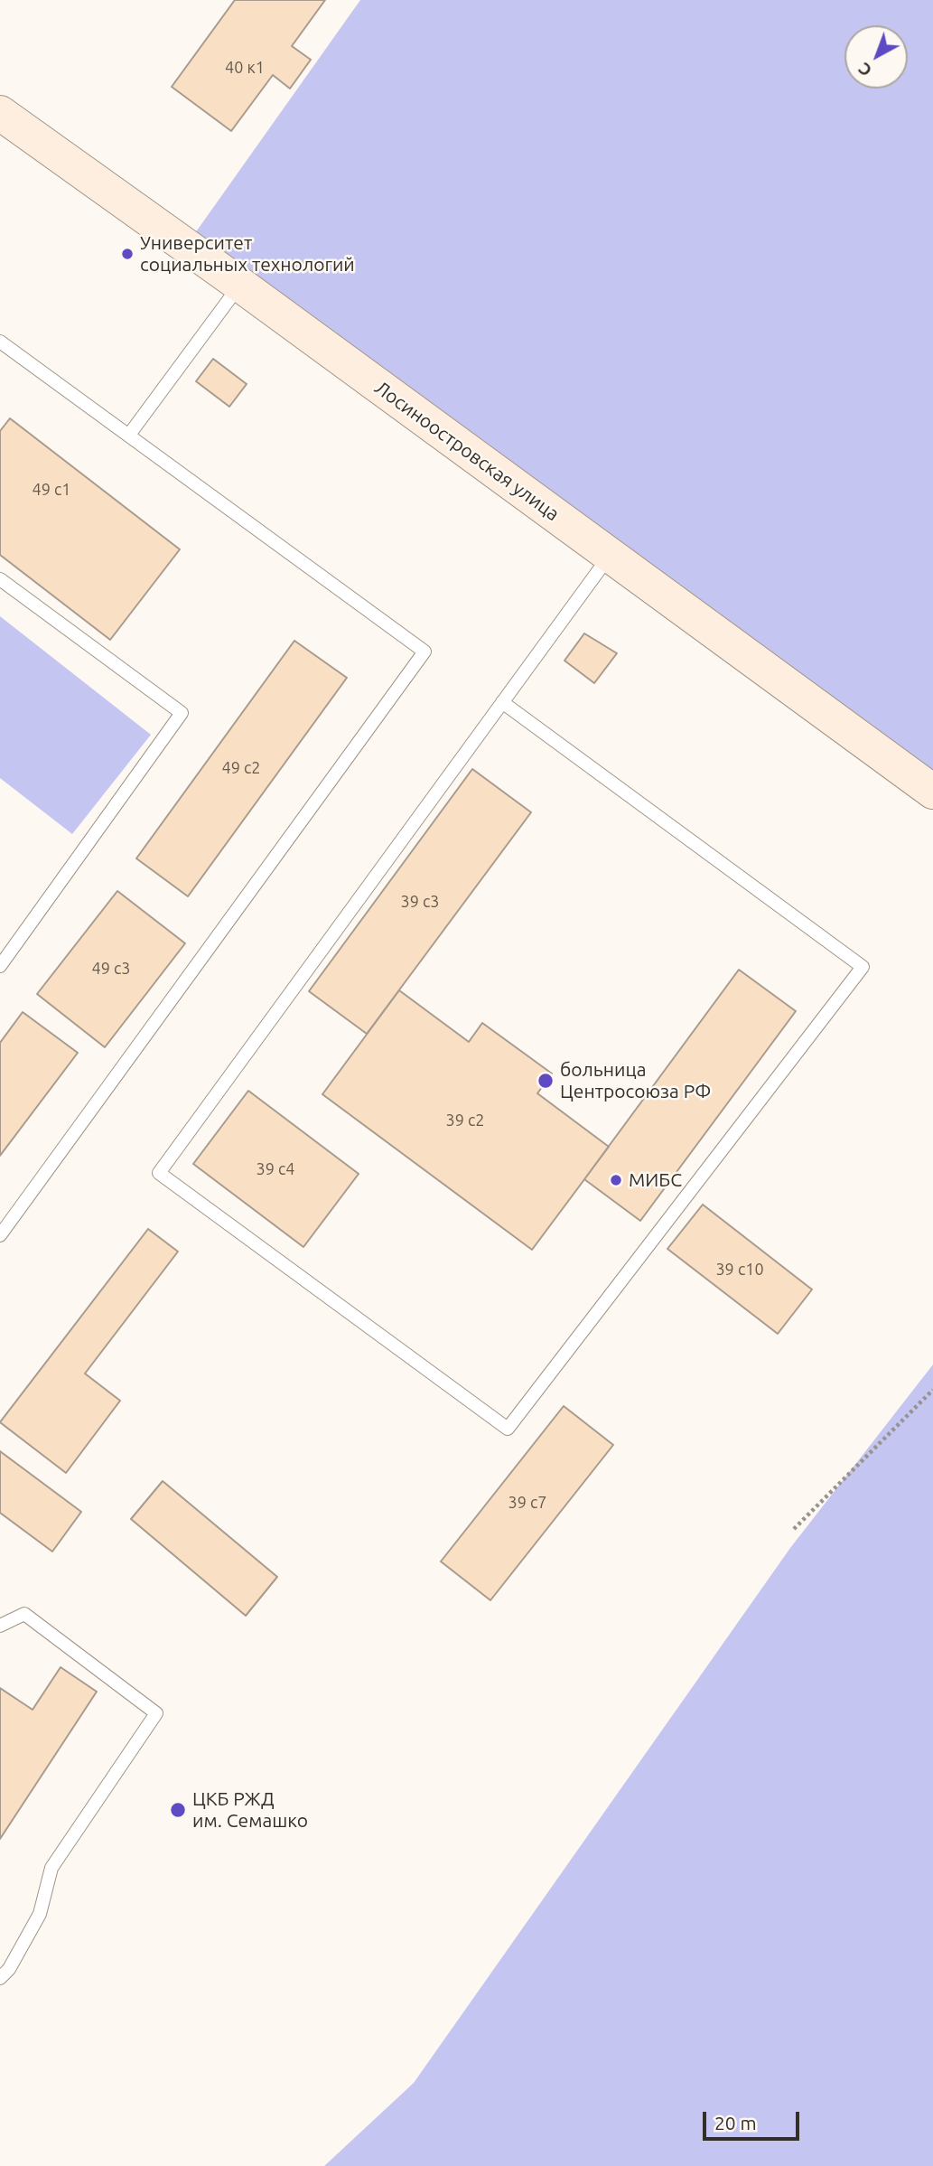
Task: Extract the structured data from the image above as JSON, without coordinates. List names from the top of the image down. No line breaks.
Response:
{"streets":{"street":["Лосиноостровская улица"]},"places":["Университет социальных технологий","больница Центросоюза РФ","МИБС","ЦКБ РЖД им. Семашко"],"house_numbers":["40 к1","49 с1","49 с2","39 с3","49 с3","39 с2","39 с4","39 с10","39 с7"],"scale_bar":"20 m","north":"bottom left"}
